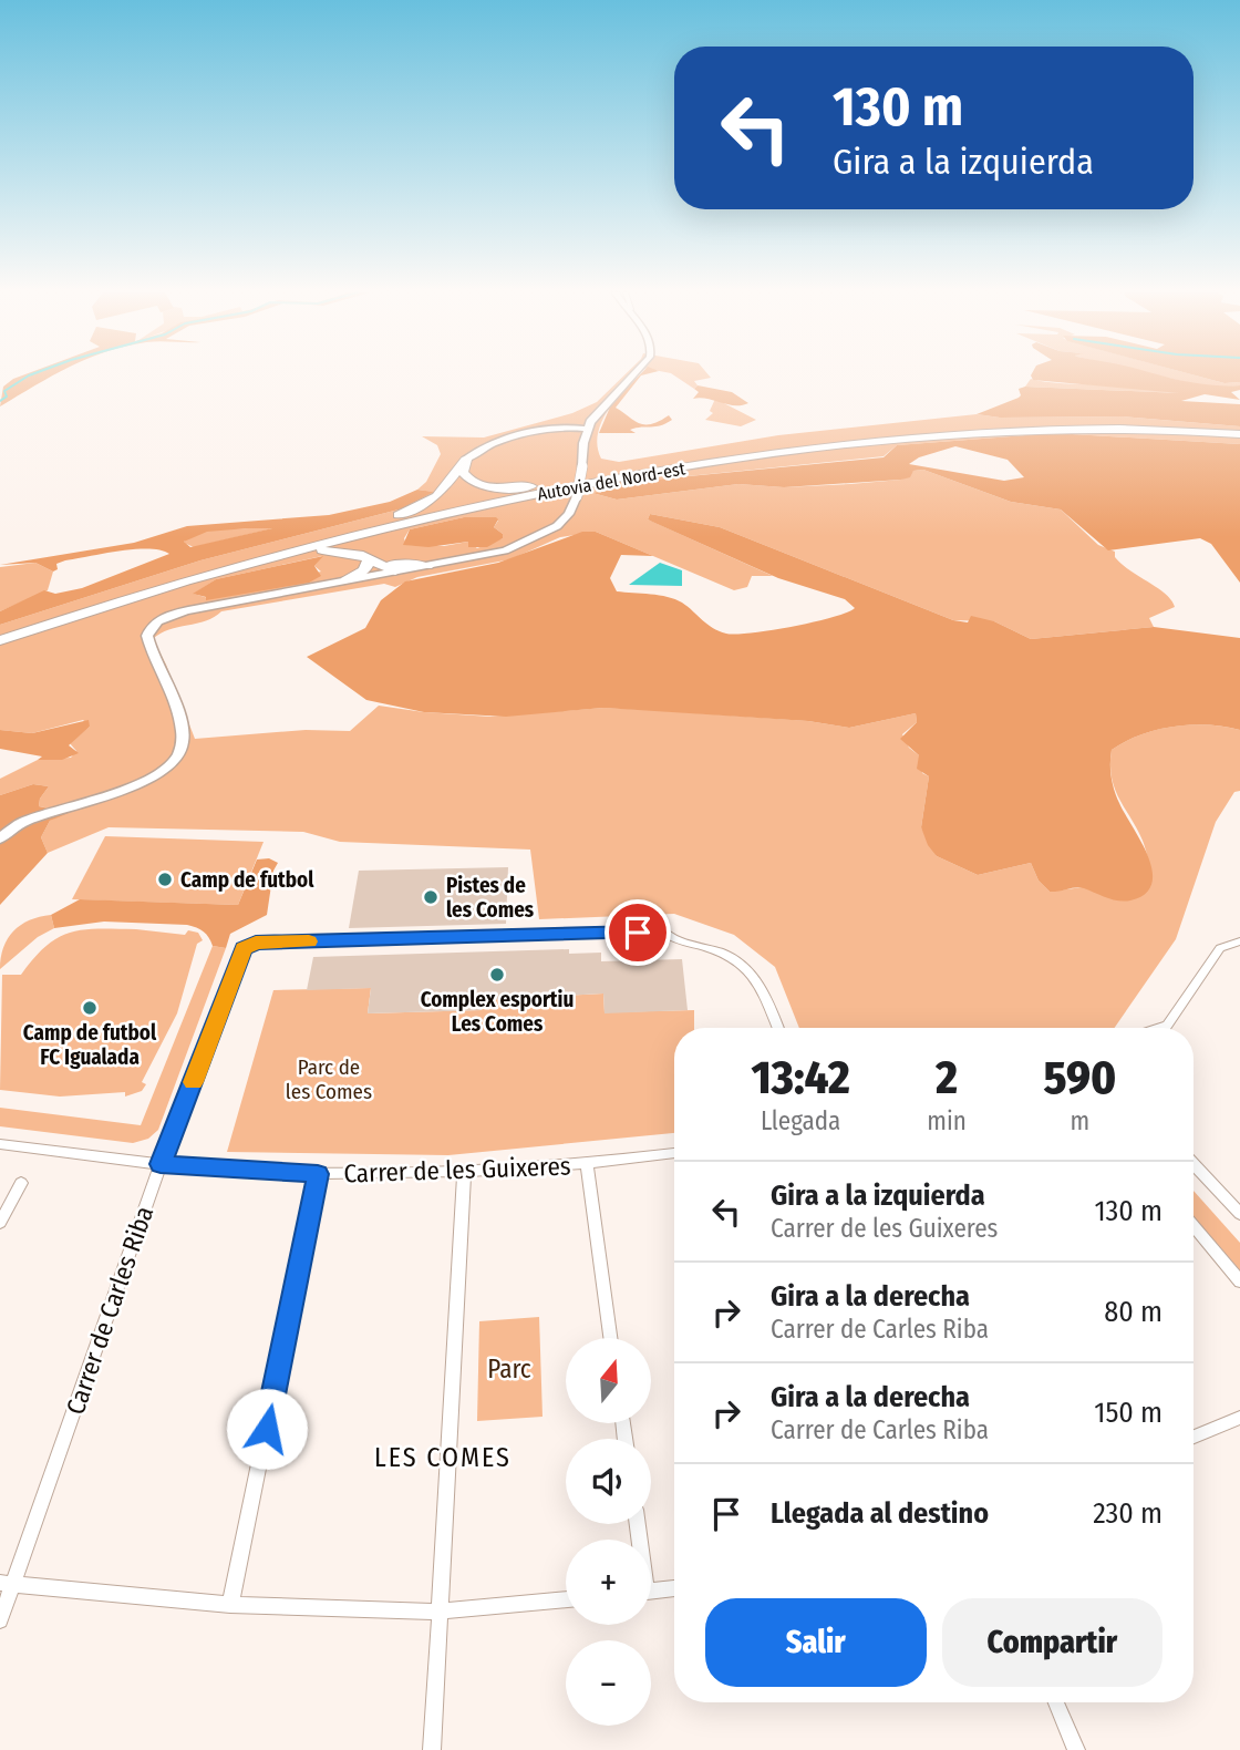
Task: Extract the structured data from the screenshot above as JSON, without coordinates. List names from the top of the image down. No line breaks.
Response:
{"streets":{"highway":["Autovia del Nord-est"],"street":["Carrer de les Guixeres","Carrer de Carles Riba"]},"crossings":[["Carrer de les Guixeres","Carrer de Carles Riba"]],"districts":["LES COMES"],"parks":["Parc de les Comes","Parc"],"places":["Camp de futbol","Pistes de les Comes","Complex esportiu Les Comes","Camp de futbol FC Igualada"],"north":"top","page":{"turn":["130 m","Gira a la izquierda"],"eta":["13:42","Llegada","2","min","590","m"],"list":[{"name":"Gira a la izquierda","note":"Carrer de les Guixeres","value":"130 m"},{"name":"Gira a la derecha","note":"Carrer de Carles Riba","value":"80 m"},{"name":"Gira a la derecha","note":"Carrer de Carles Riba","value":"150 m"},{"name":"Llegada al destino","value":"230 m"}],"map_buttons":["+","−"],"buttons":["Salir","Compartir"]}}
